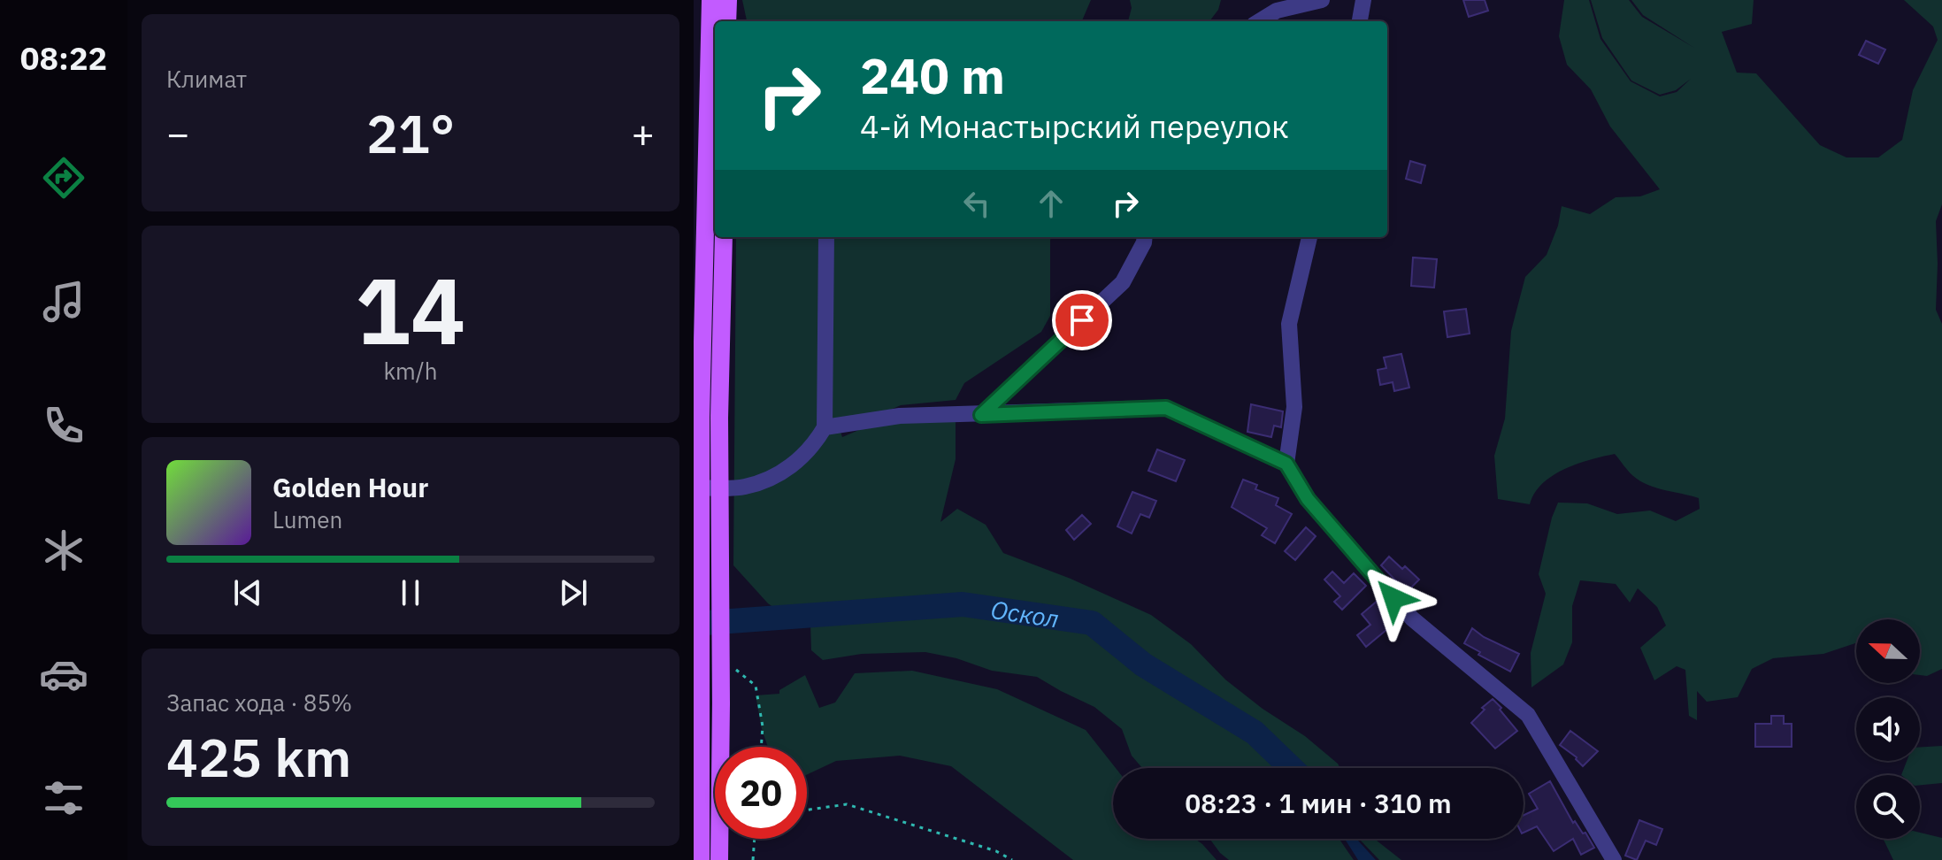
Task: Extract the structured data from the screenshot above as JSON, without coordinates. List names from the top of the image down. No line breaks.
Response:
{"water":["Оскол"],"north":"left","page":{"tabs":"08:22","tile":["Климат",["14","km/h"],["Запас хода · 85%","425 km"]],"turn":["240 m","4-й Монастырский переулок"],"heat":["−","21°","+"],"song":["Golden Hour","Lumen"],"limit":"20","trip":"08:23 · 1 мин · 310 m"}}
